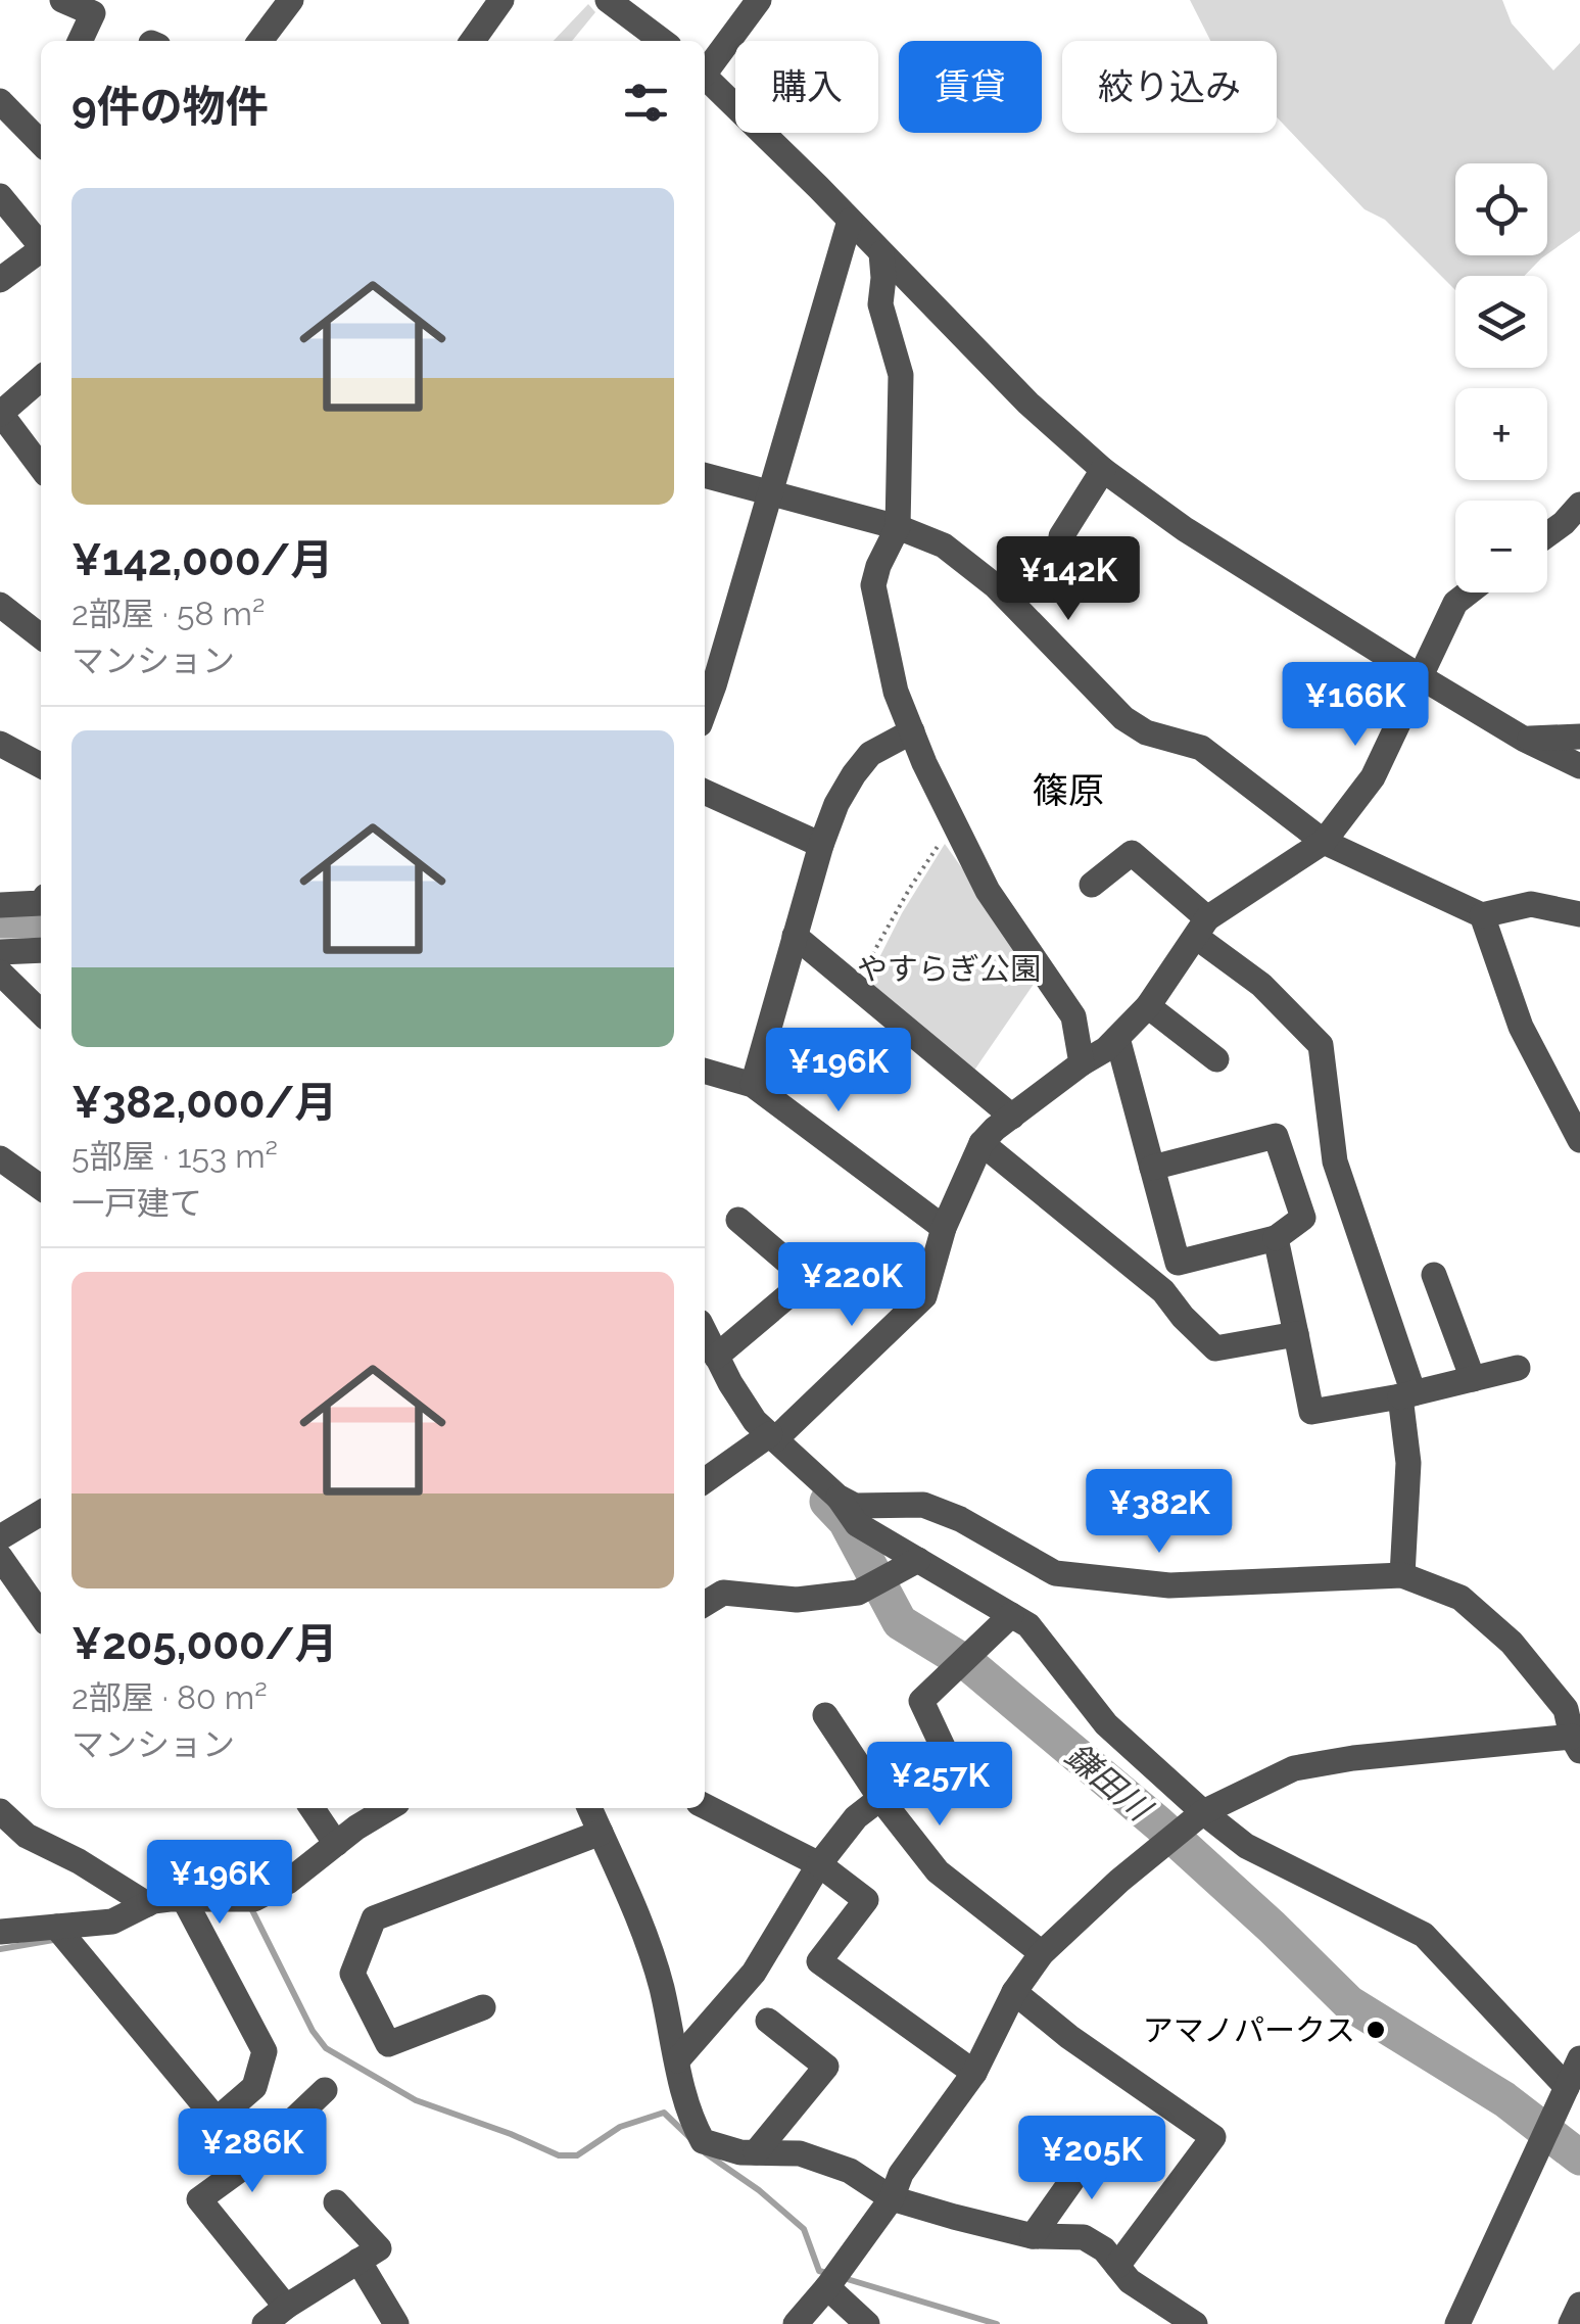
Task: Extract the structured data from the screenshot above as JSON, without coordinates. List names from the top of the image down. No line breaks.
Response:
{"districts":["篠原"],"water":["鎌田川"],"parks":["やすらぎ公園"],"places":["アマノパークス"],"page":{"chip":["購入","賃貸","絞り込み"],"heading":"9件の物件","map_buttons":["+","−"],"list":[{"name":"¥142,000/月","note":"2部屋 · 58 m² · マンション"},{"name":"¥382,000/月","note":"5部屋 · 153 m² · 一戸建て"},{"name":"¥205,000/月","note":"2部屋 · 80 m² · マンション"}],"price":["¥142K","¥166K","¥196K","¥220K","¥382K","¥257K","¥196K","¥286K","¥205K"]}}
